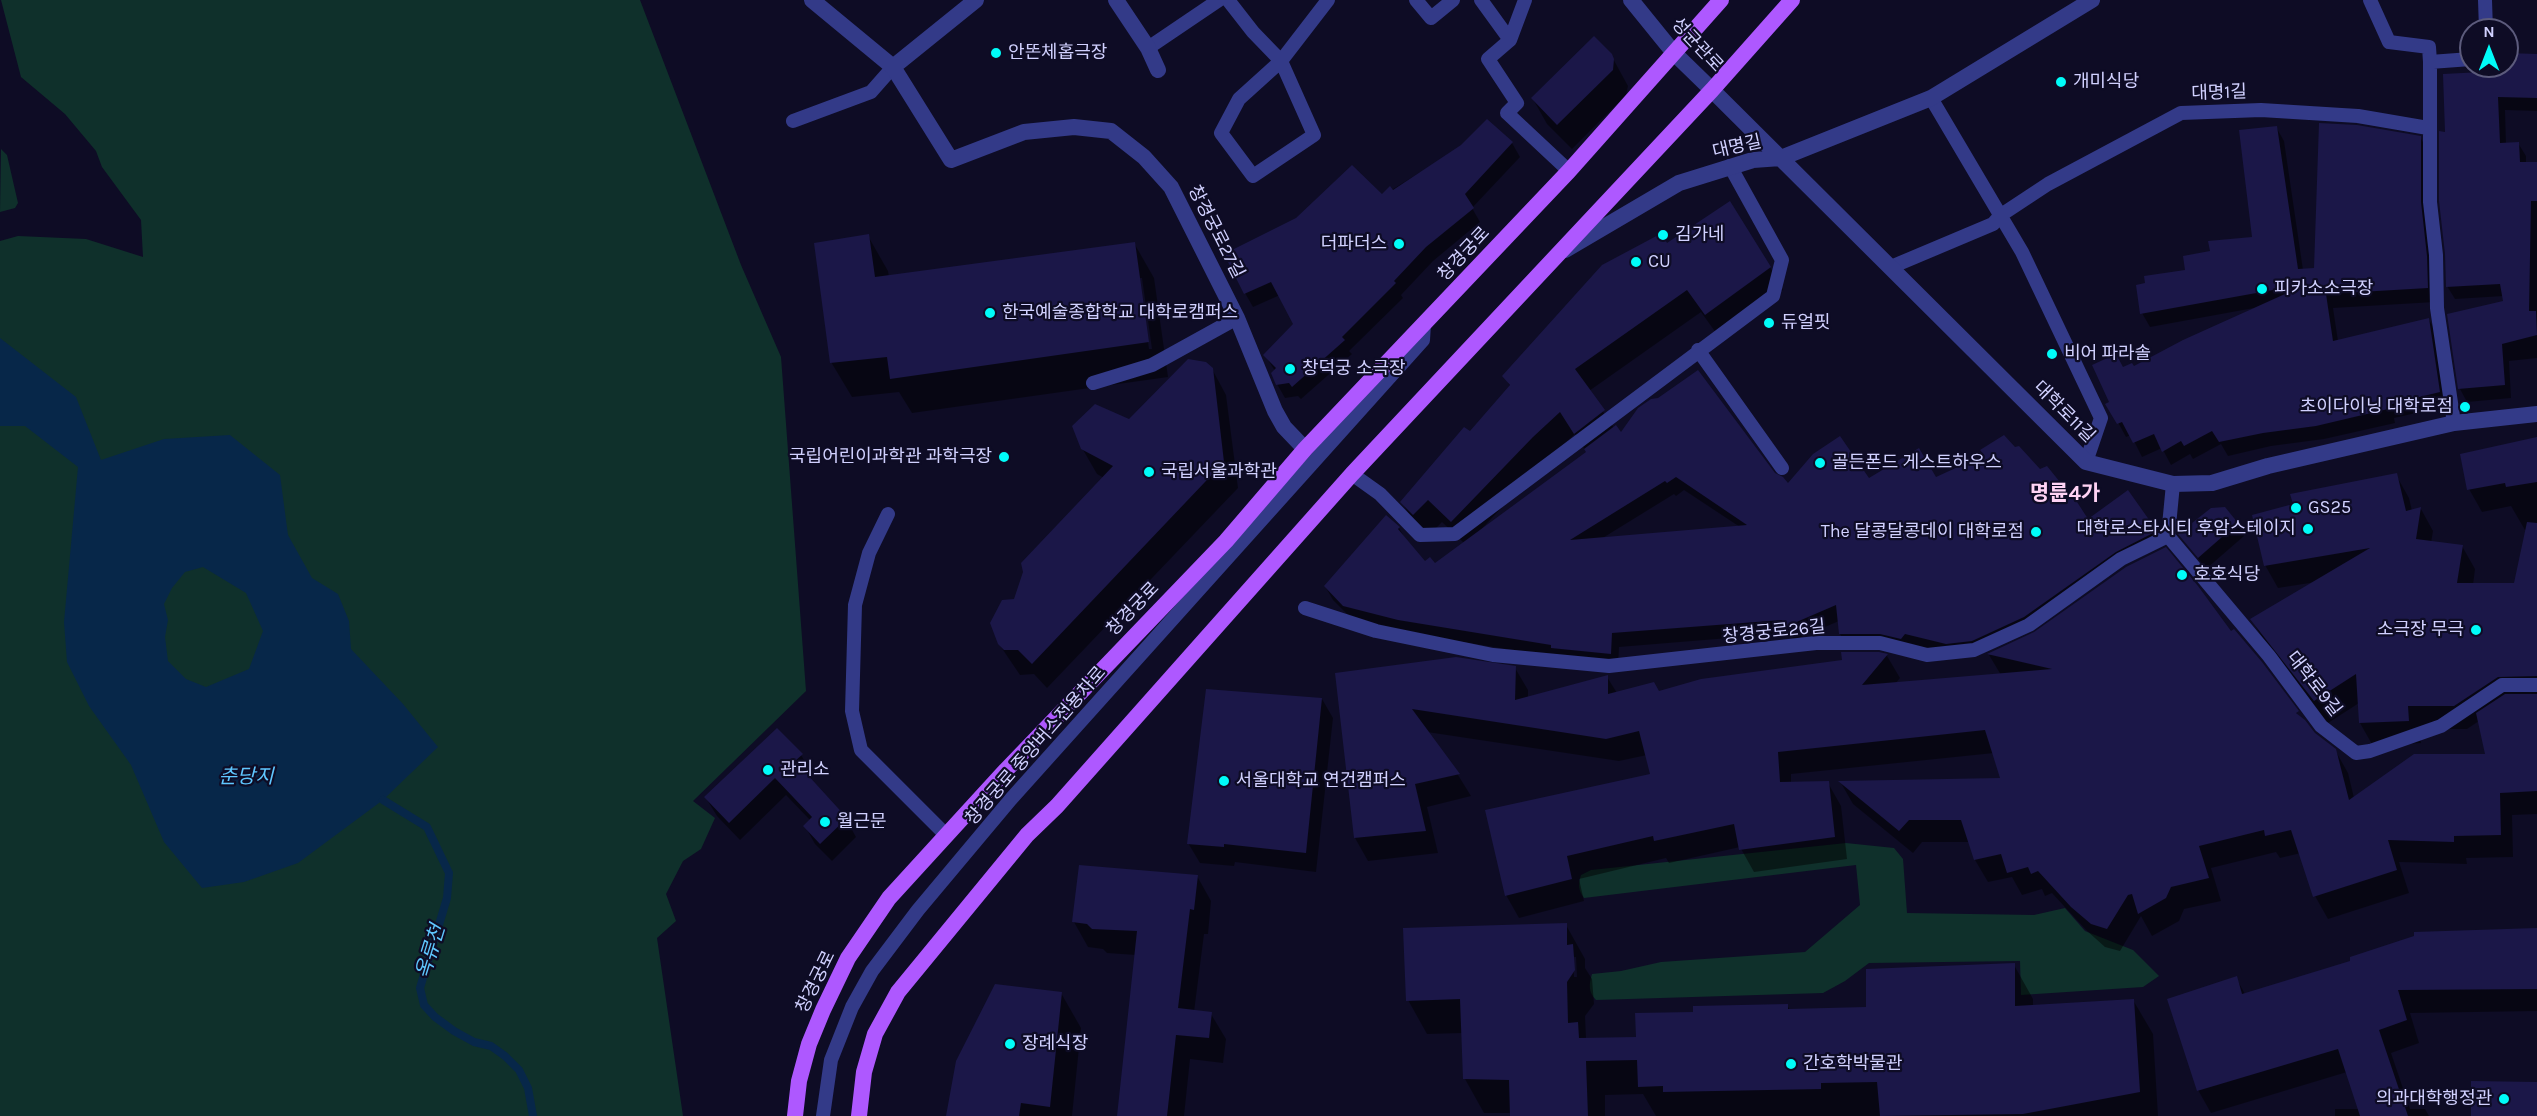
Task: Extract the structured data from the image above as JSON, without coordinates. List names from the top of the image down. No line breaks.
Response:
{"streets":{"main road":["창경궁로"],"street":["성균관로","대명길","창경궁로27길","대학로11길"],"lane":["대명1길","창경궁로26길","대학로9길","창경궁로 중앙버스전용차로"]},"crossings":[["성균관로","창경궁로"],["성균관로","대학로11길"],["대명1길","대학로11길"],["대명길","대학로11길"],["창경궁로27길","창경궁로"],["창경궁로","창경궁로 중앙버스전용차로"],["창경궁로26길","대학로9길"]],"districts":["명륜4가"],"water":["춘당지","옥류천"],"places":["안똔체홉극장","개미식당","김가네","더파더스","CU","피카소소극장","한국예술종합학교 대학로캠퍼스","듀얼핏","비어 파라솔","창덕궁 소극장","초이다이닝 대학로점","국립어린이과학관 과학극장","골든폰드 게스트하우스","국립서울과학관","GS25","대학로스타시티 후암스테이지","The 달콩달콩데이 대학로점","호호식당","소극장 무극","관리소","서울대학교 연건캠퍼스","월근문","장례식장","간호학박물관","의과대학행정관"],"north":"top"}
